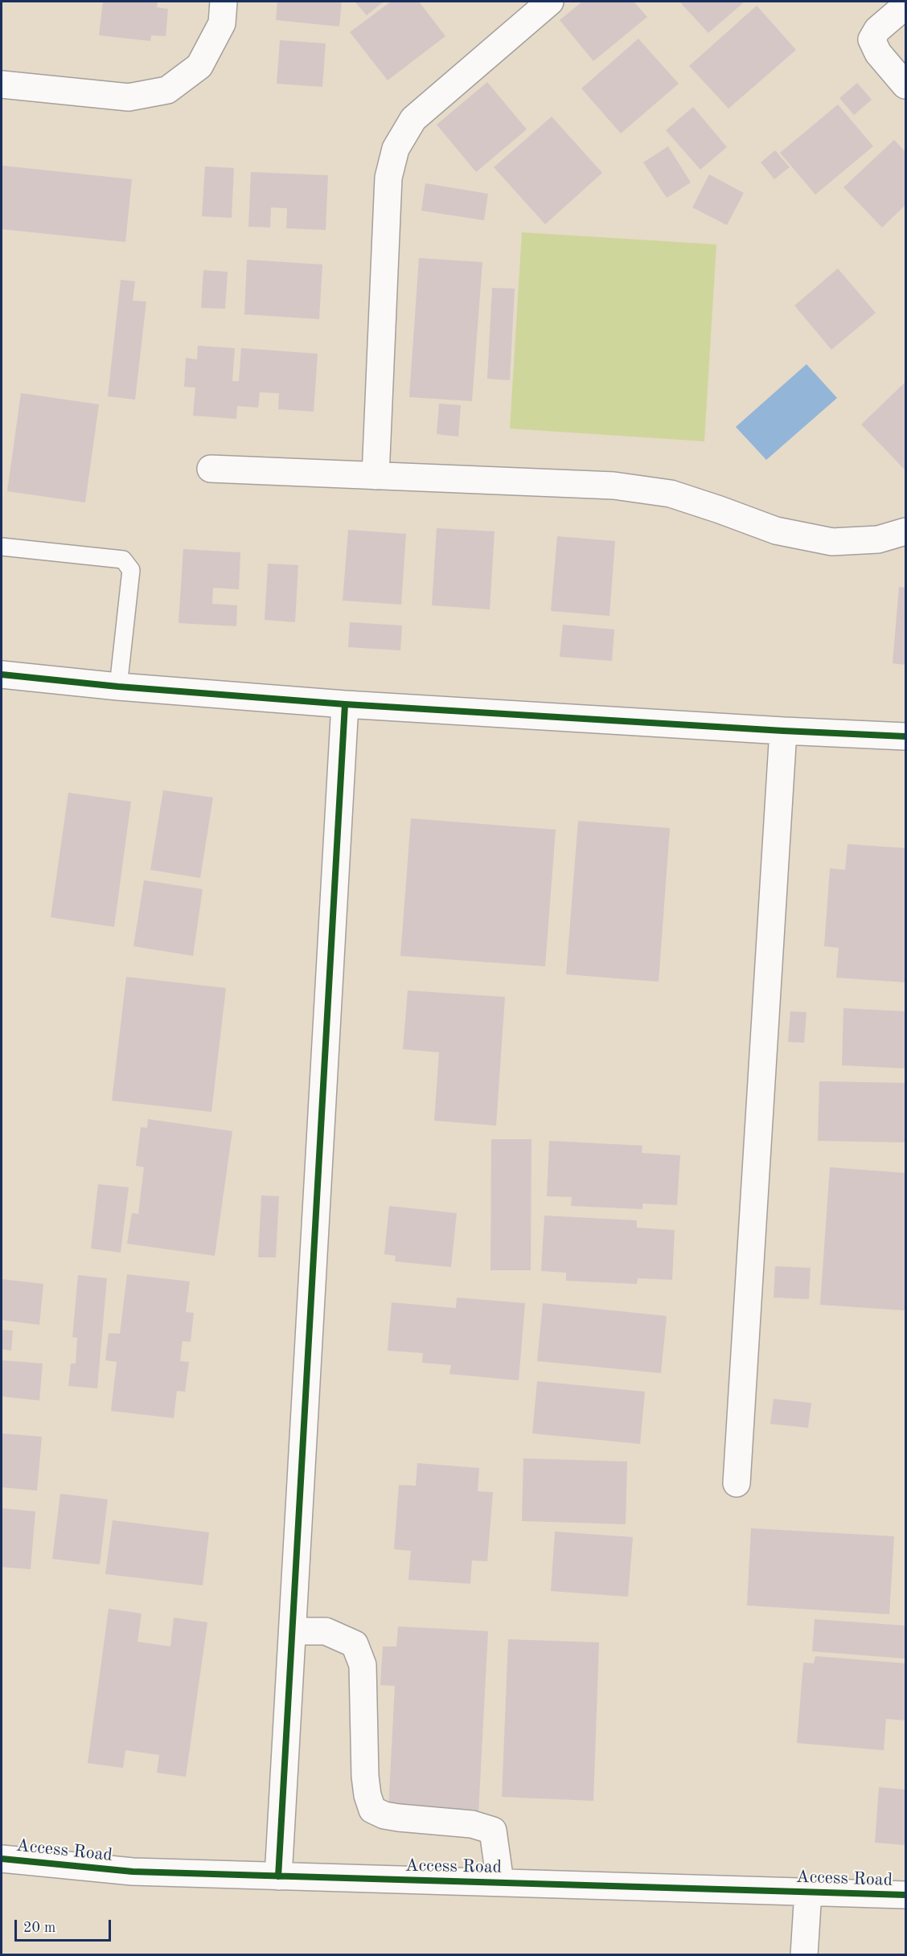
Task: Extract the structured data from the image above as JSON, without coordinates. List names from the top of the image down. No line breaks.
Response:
{"streets":{"street":["Access Road"]},"scale_bar":"20 m"}
